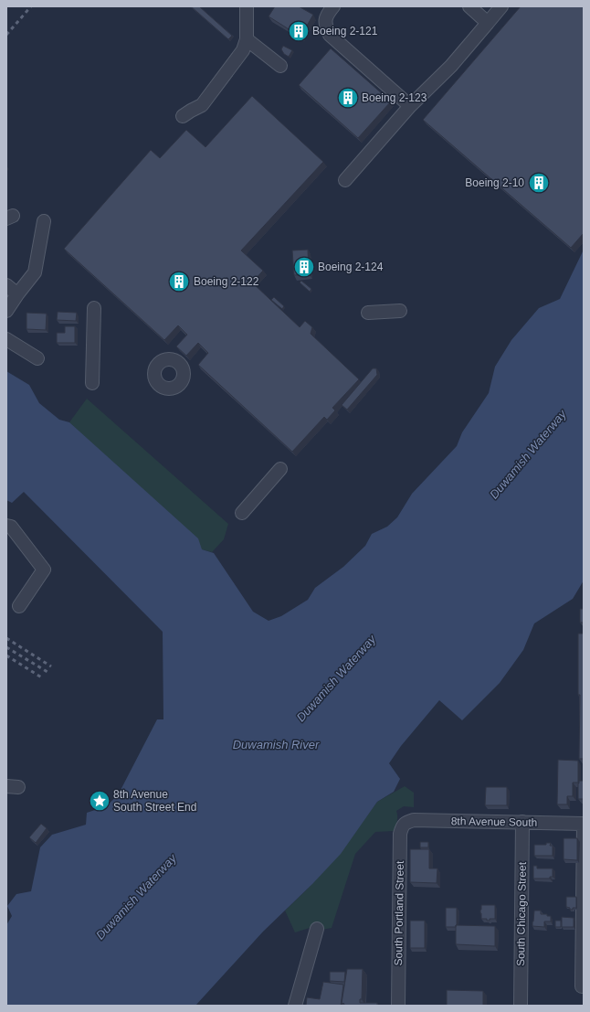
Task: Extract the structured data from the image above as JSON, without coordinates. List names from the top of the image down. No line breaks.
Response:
{"streets":{"street":["8th Avenue South","South Portland Street","South Chicago Street"]},"crossings":[["8th Avenue South","South Portland Street"],["8th Avenue South","South Chicago Street"]],"water":["Duwamish Waterway","Duwamish River"],"places":{"building":["Boeing 2-121","Boeing 2-123","Boeing 2-10","Boeing 2-124","Boeing 2-122"],"place":["8th Avenue South Street End"]}}
